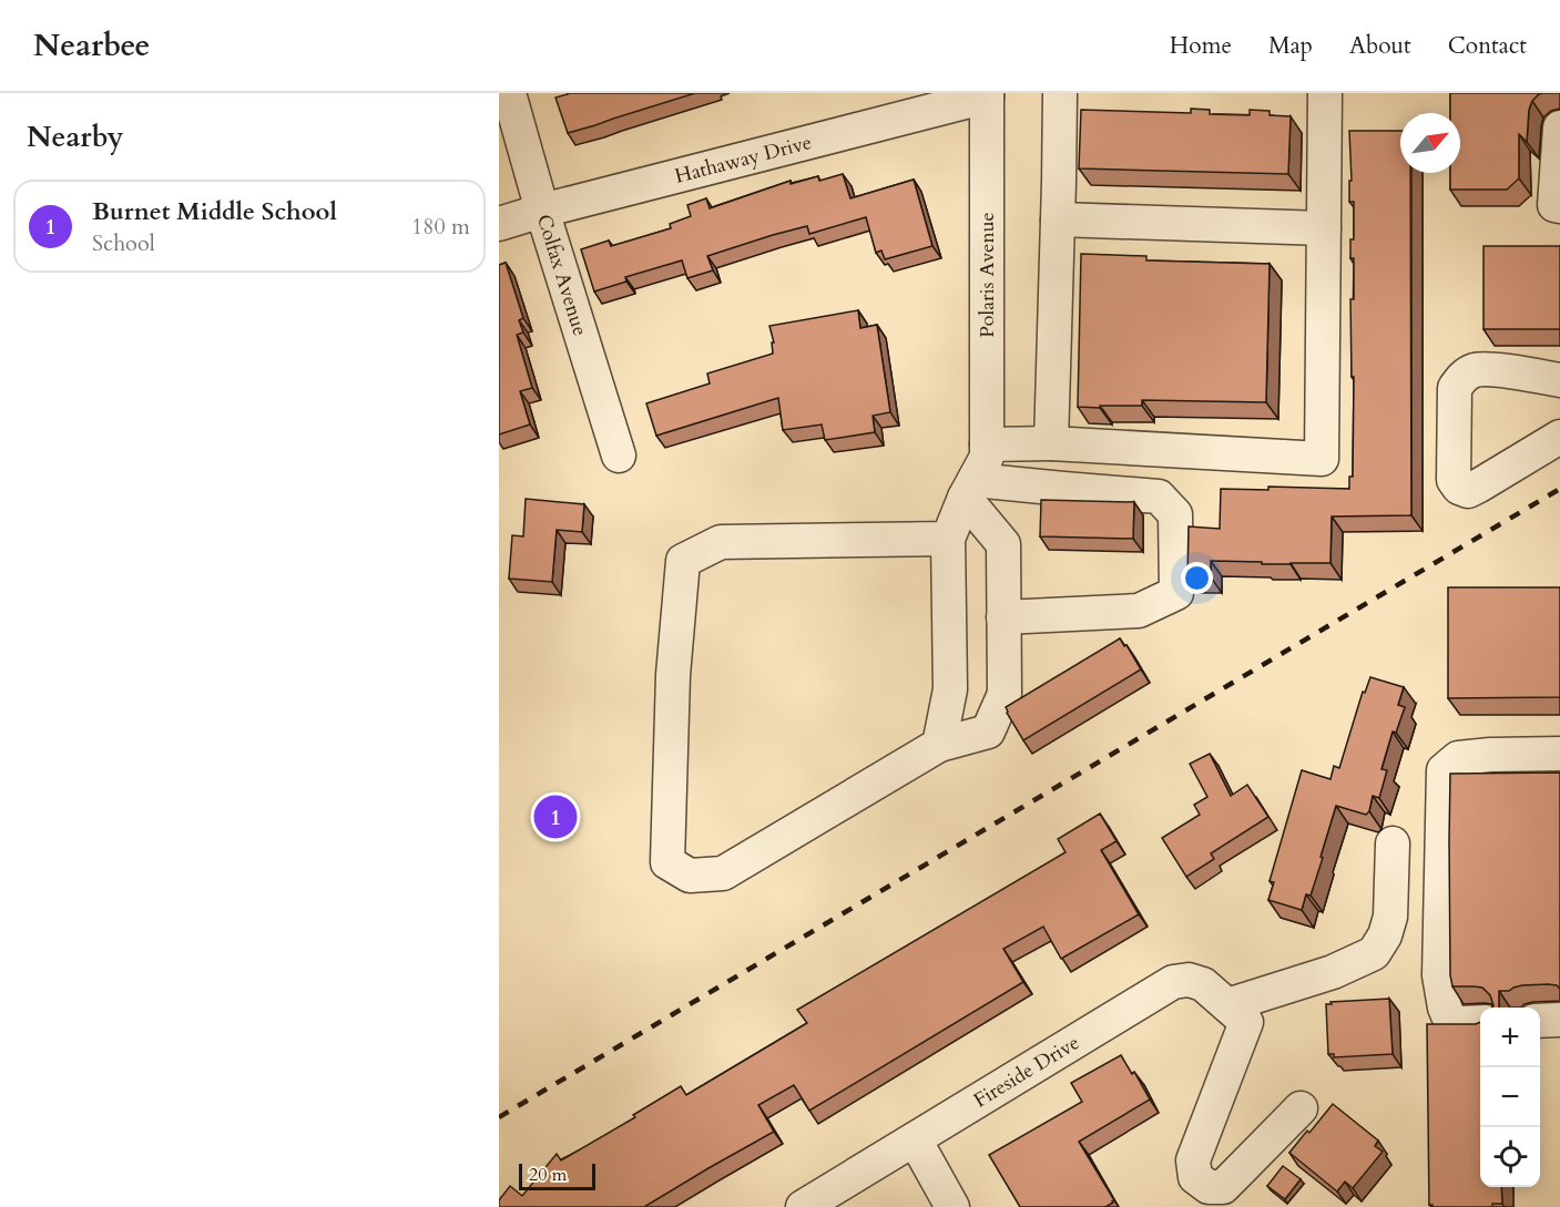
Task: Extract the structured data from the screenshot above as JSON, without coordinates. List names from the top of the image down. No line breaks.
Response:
{"streets":{"street":["Hathaway Drive","Colfax Avenue","Polaris Avenue","Fireside Drive"]},"crossings":[["Hathaway Drive","Colfax Avenue"],["Hathaway Drive","Polaris Avenue"]],"scale_bar":"20 m","north":"top right","page":{"header":"Nearbee","nav":["Home","Map","About","Contact"],"heading":"Nearby","list":[{"mark":"1","name":"Burnet Middle School","note":"School","value":"180 m"}],"pins":"1","map_buttons":["+","−"],"scale":"20 m"}}
